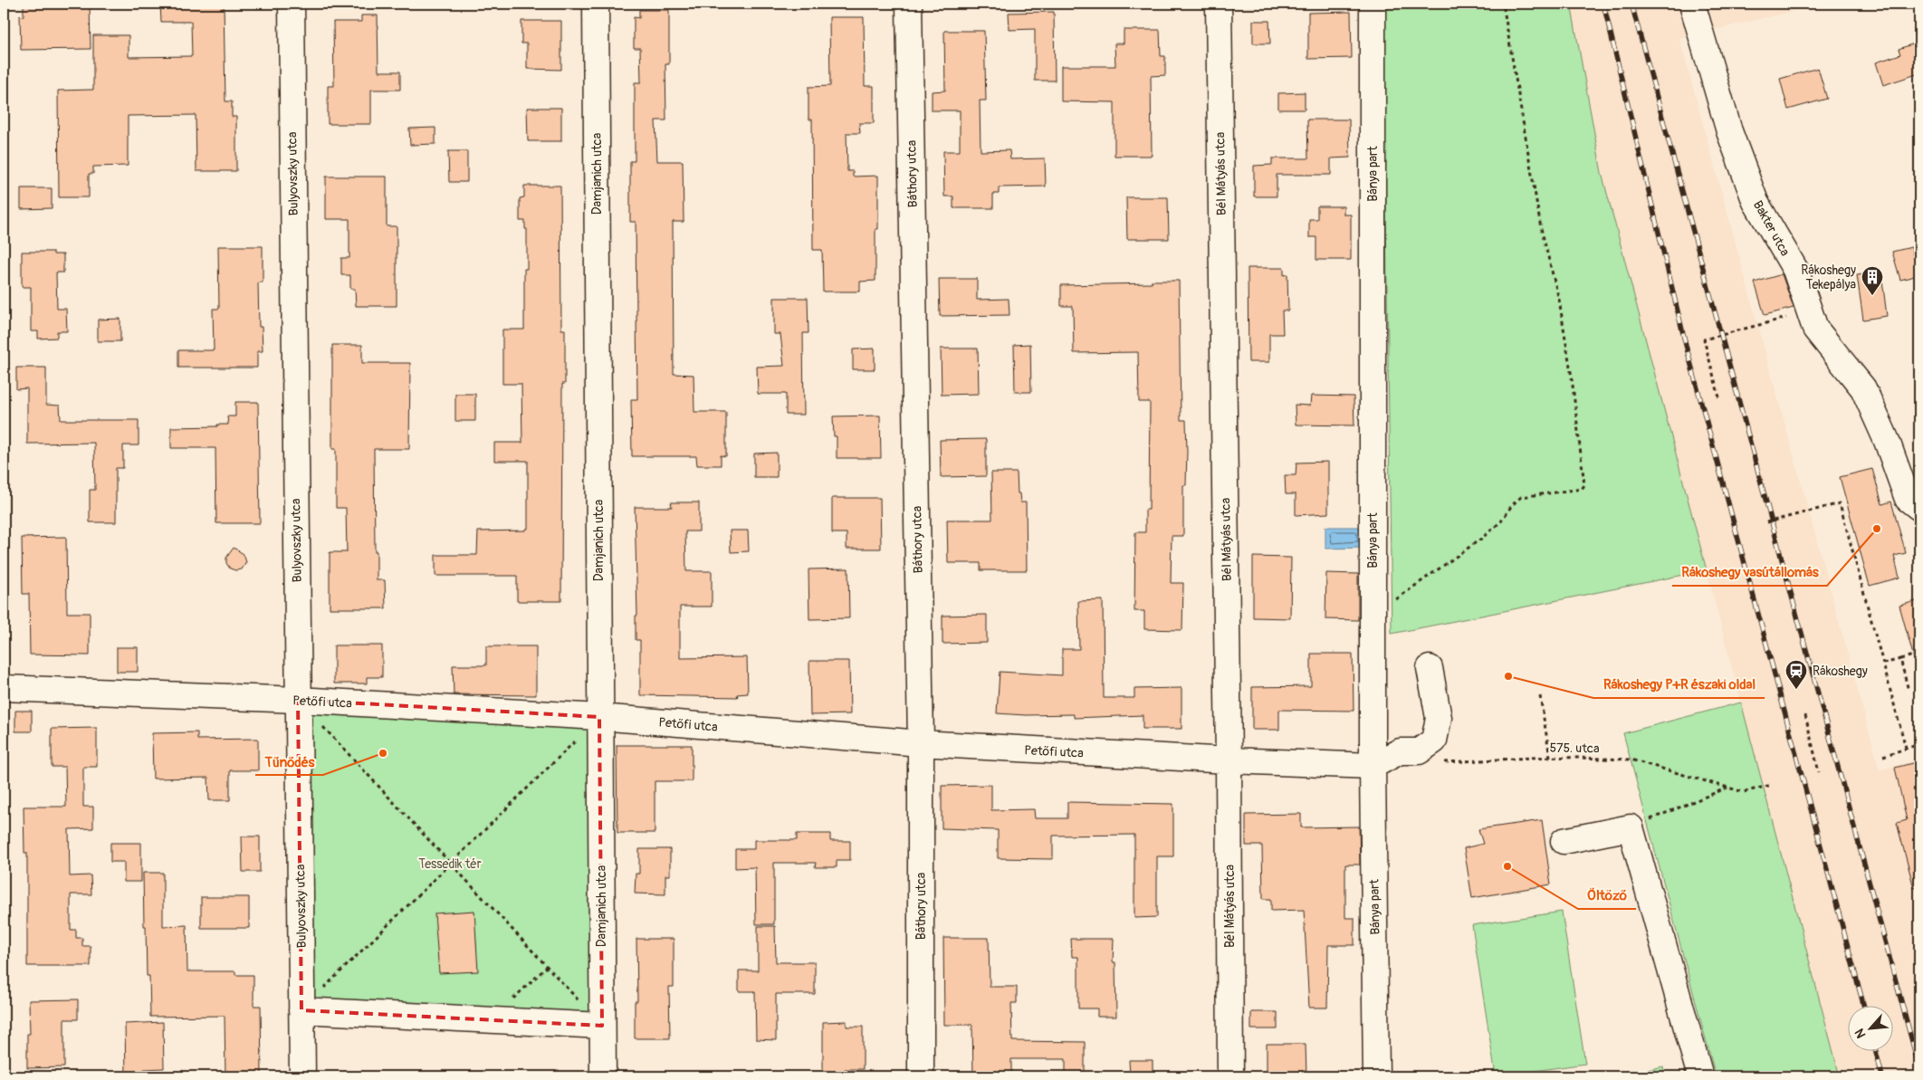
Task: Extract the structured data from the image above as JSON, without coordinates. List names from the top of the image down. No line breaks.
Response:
{"streets":{"street":["Bulyovszky utca","Damjanich utca","Báthory utca","Bél Mátyás utca","Bánya part","Bakter utca","Petőfi utca"],"path":["575. utca"]},"crossings":[["Bulyovszky utca","Petőfi utca"],["Damjanich utca","Petőfi utca"],["Báthory utca","Petőfi utca"],["Bél Mátyás utca","Petőfi utca"],["Bánya part","Petőfi utca"]],"parks":["Tessedik tér"],"places":{"building":["Rákoshegy Tekepálya"],"other":["Rákoshegy vasútállomás","Rákoshegy P+R északi oldal","Tűnődés","Öltöző"],"station":["Rákoshegy"]},"north":"bottom left"}
